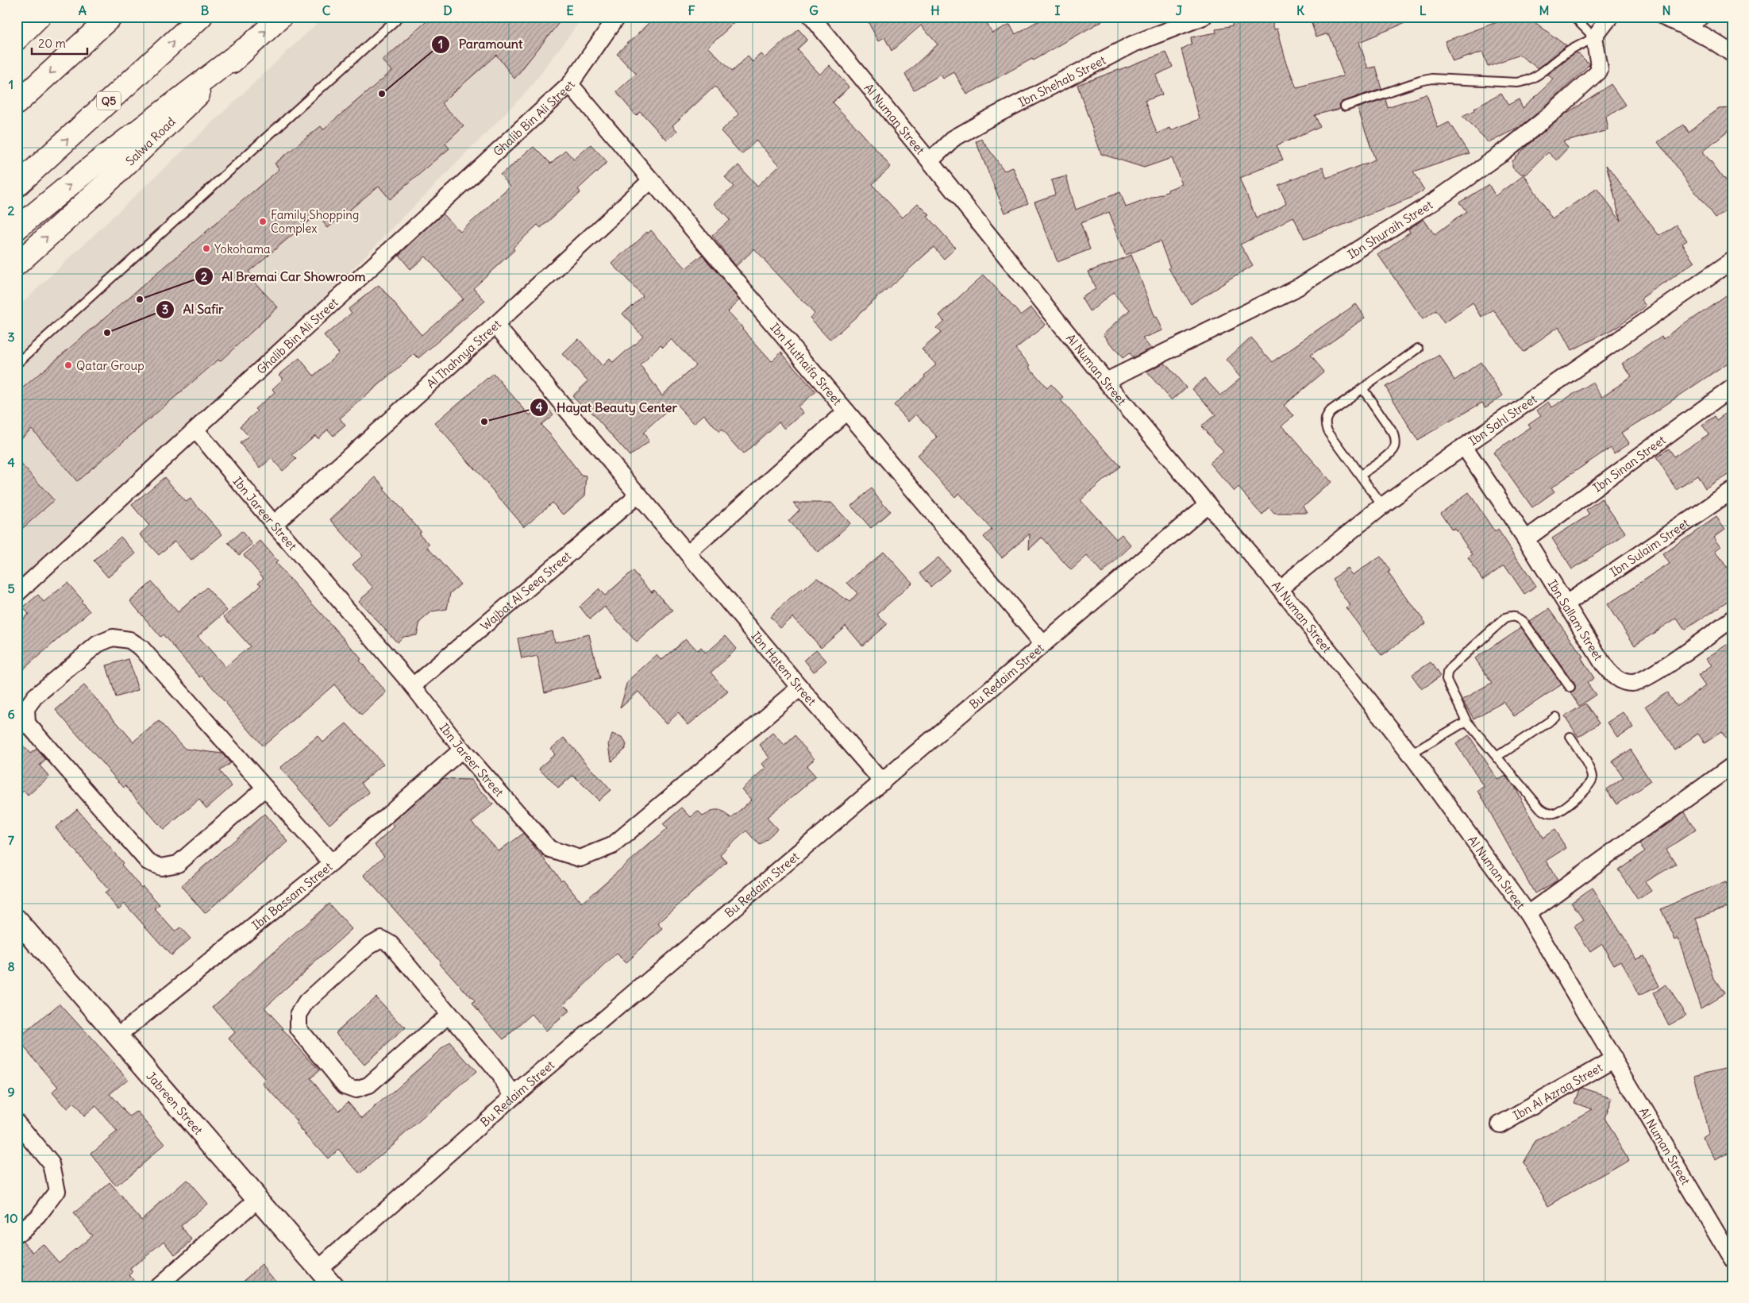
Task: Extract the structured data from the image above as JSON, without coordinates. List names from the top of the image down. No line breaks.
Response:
{"streets":{"main road":["Q5","Salwa Road"],"street":["Ibn Shehab Street","Ghalib Bin Ali Street","Al Numan Street","Ibn Shuraih Street","Al Thahnya Street","Ibn Huthaifa Street","Ibn Sahl Street","Ibn Sinan Street","Ibn Jareer Street","Ibn Sulaim Street","Wajbat Al Seeq Street","Ibn Sallam Street","Ibn Hatem Street","Bu Redaim Street","Ibn Bassam Street","Ibn Al Azraq Street","Jabreen Street"]},"crossings":[["Ibn Shehab Street","Al Numan Street"],["Ghalib Bin Ali Street","Ibn Huthaifa Street"],["Ghalib Bin Ali Street","Ibn Jareer Street"],["Al Numan Street","Ibn Shuraih Street"],["Al Numan Street","Ibn Sahl Street"],["Al Numan Street","Bu Redaim Street"],["Al Numan Street","Ibn Al Azraq Street"],["Al Thahnya Street","Ibn Huthaifa Street"],["Al Thahnya Street","Ibn Jareer Street"],["Al Thahnya Street","Ibn Hatem Street"],["Ibn Huthaifa Street","Bu Redaim Street"],["Ibn Sahl Street","Ibn Sallam Street"],["Ibn Sinan Street","Ibn Sallam Street"],["Ibn Jareer Street","Wajbat Al Seeq Street"],["Ibn Jareer Street","Ibn Hatem Street"],["Ibn Jareer Street","Ibn Bassam Street"],["Ibn Sulaim Street","Ibn Sallam Street"],["Wajbat Al Seeq Street","Ibn Hatem Street"],["Ibn Hatem Street","Bu Redaim Street"],["Bu Redaim Street","Jabreen Street"],["Ibn Bassam Street","Jabreen Street"]],"places":["Paramount","Family Shopping Complex","Yokohama","Al Bremai Car Showroom","Al Safir","Qatar Group","Hayat Beauty Center"],"scale_bar":"20 m","grid":{"columns":["A","B","C","D","E","F","G","H","I","J","K","L","M","N"],"rows":["1","2","3","4","5","6","7","8","9","10"]}}
